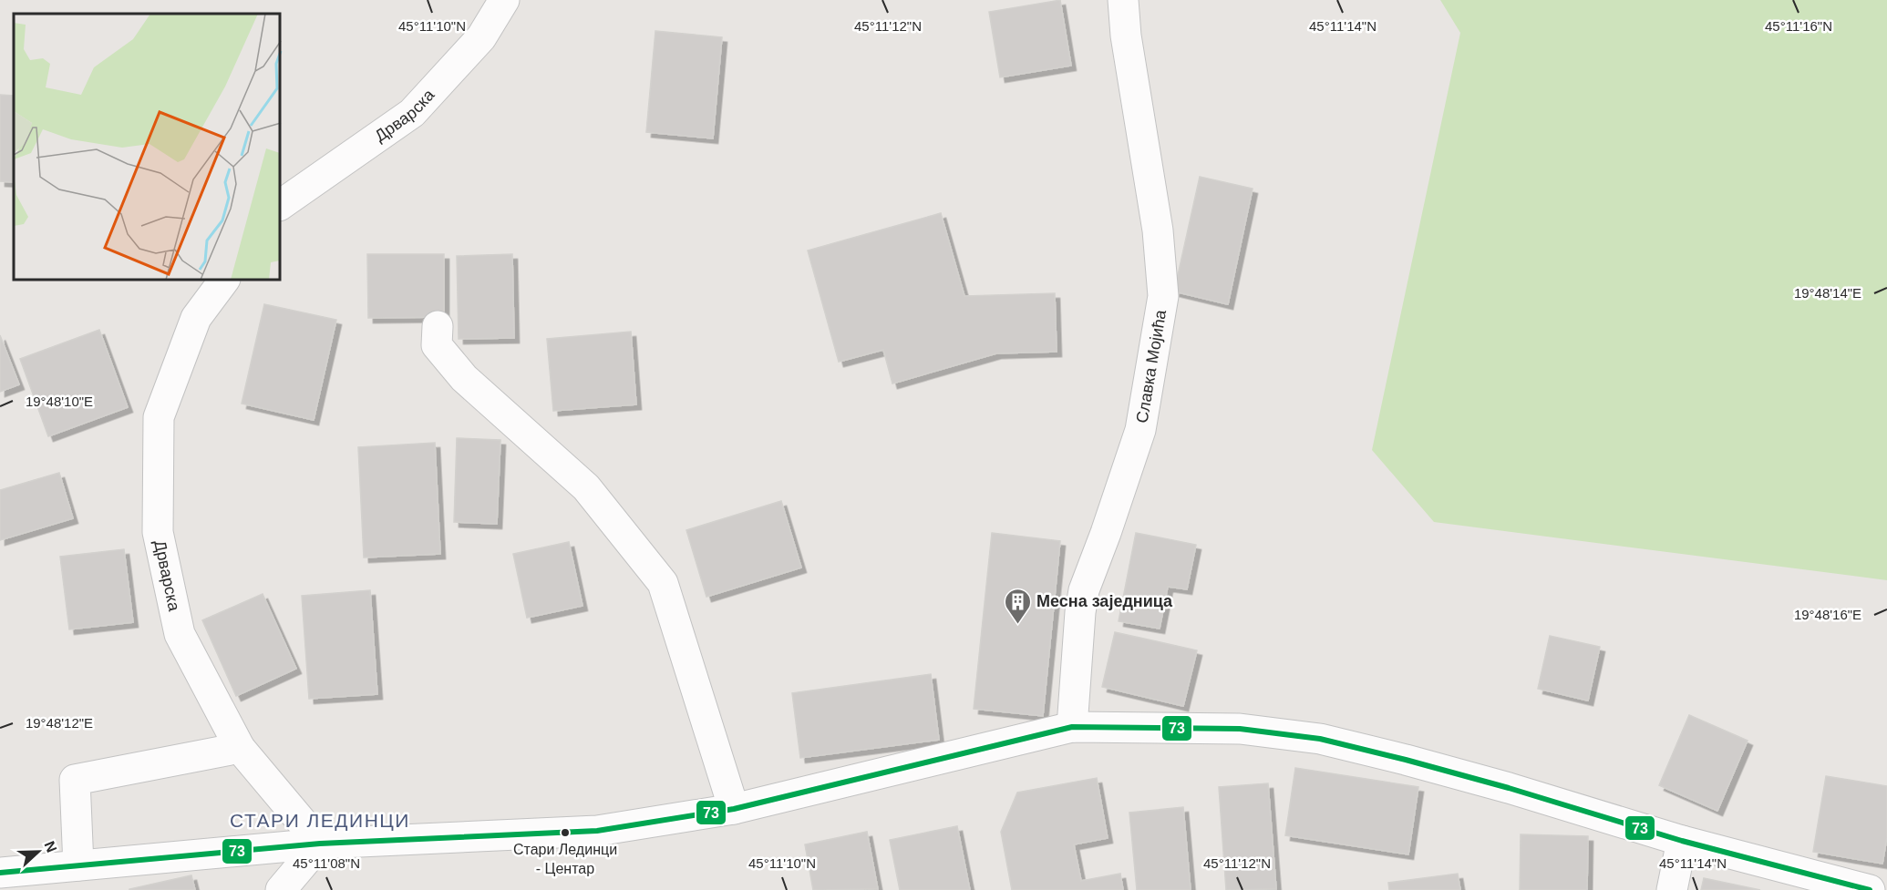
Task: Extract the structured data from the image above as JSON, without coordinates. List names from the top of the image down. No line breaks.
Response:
{"streets":{"street":["Дрварска","Славка Мојића"]},"districts":["СТАРИ ЛЕДИНЦИ"],"places":{"building":["Месна заједница"],"other":["Стари Лединци - Центар"]},"lines":["transit line 73"],"north":"right","coordinates":["45°11'10\"N","45°11'12\"N","45°11'14\"N","45°11'16\"N","19°48'14\"E","19°48'10\"E","19°48'16\"E","19°48'12\"E","45°11'08\"N"]}
